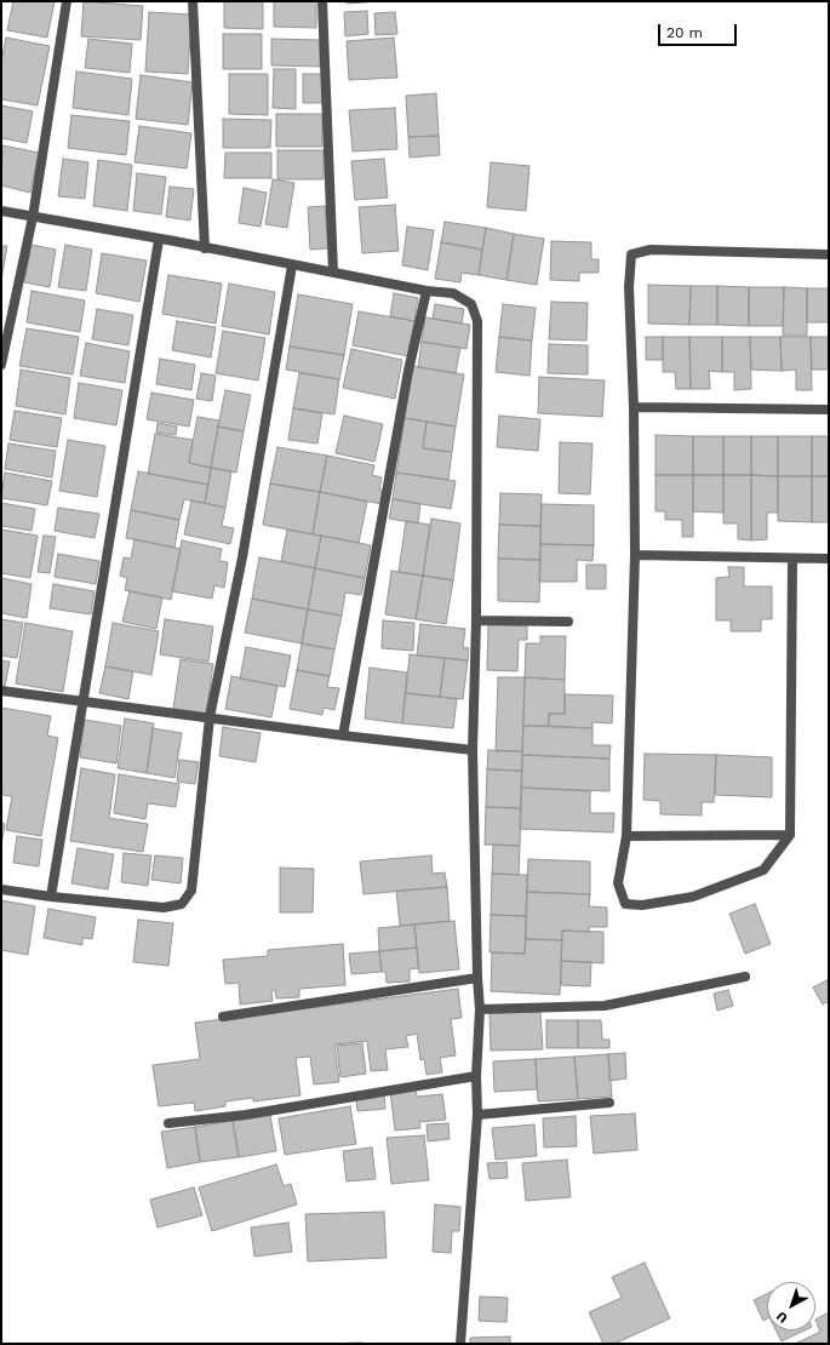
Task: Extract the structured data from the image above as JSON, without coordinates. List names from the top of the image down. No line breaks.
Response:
{"scale_bar":"20 m","north":"bottom left"}
